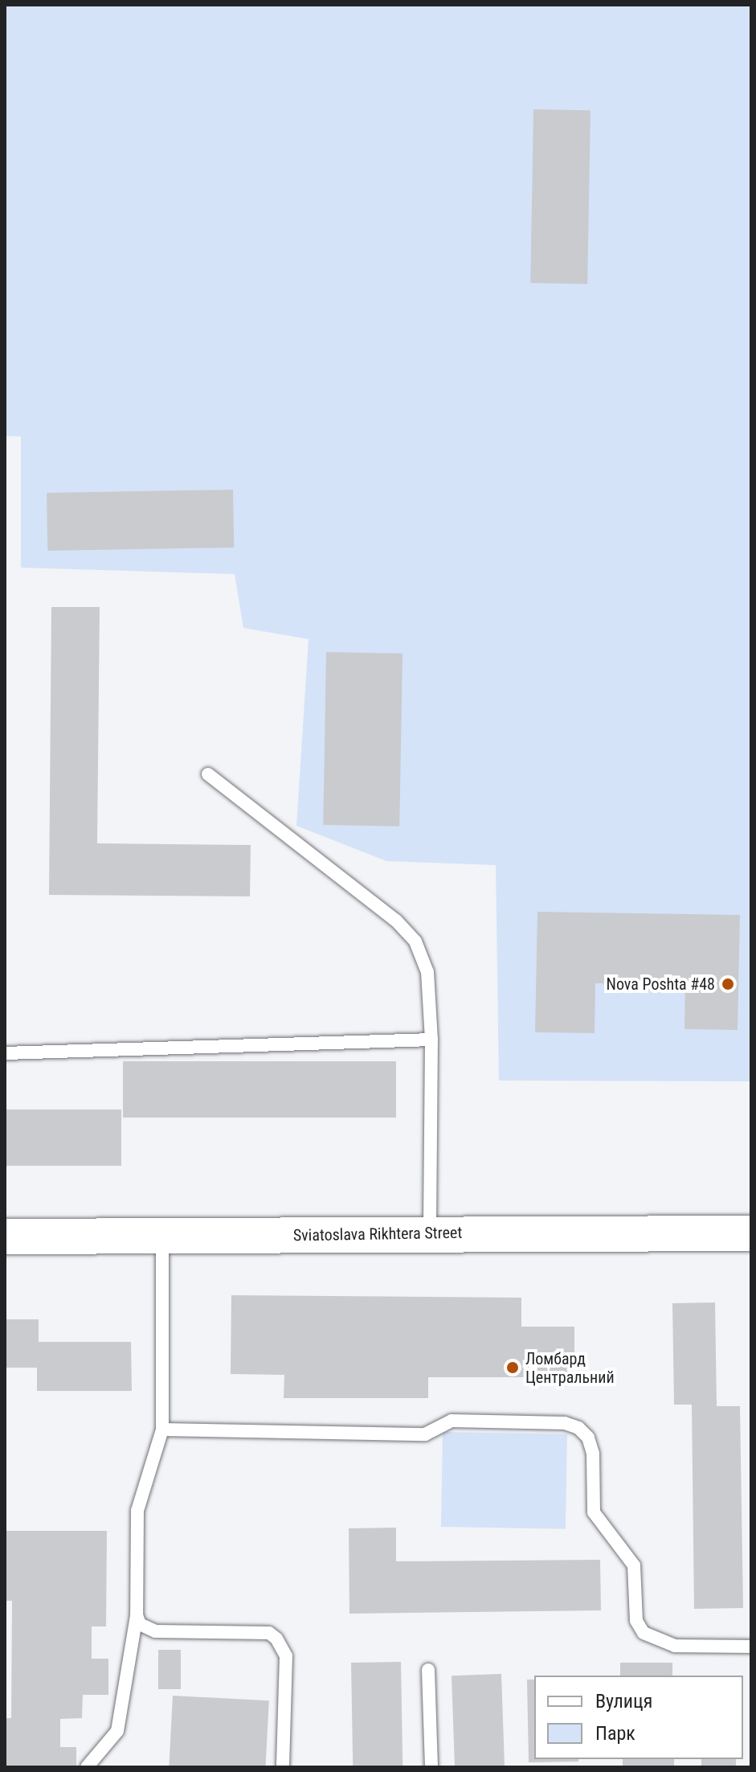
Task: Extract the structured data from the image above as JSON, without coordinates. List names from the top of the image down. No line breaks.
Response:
{"streets":{"main road":["Sviatoslava Rikhtera Street"]},"places":["Nova Poshta #48","Ломбард Центральний"],"legend":["Вулиця","Парк"]}
